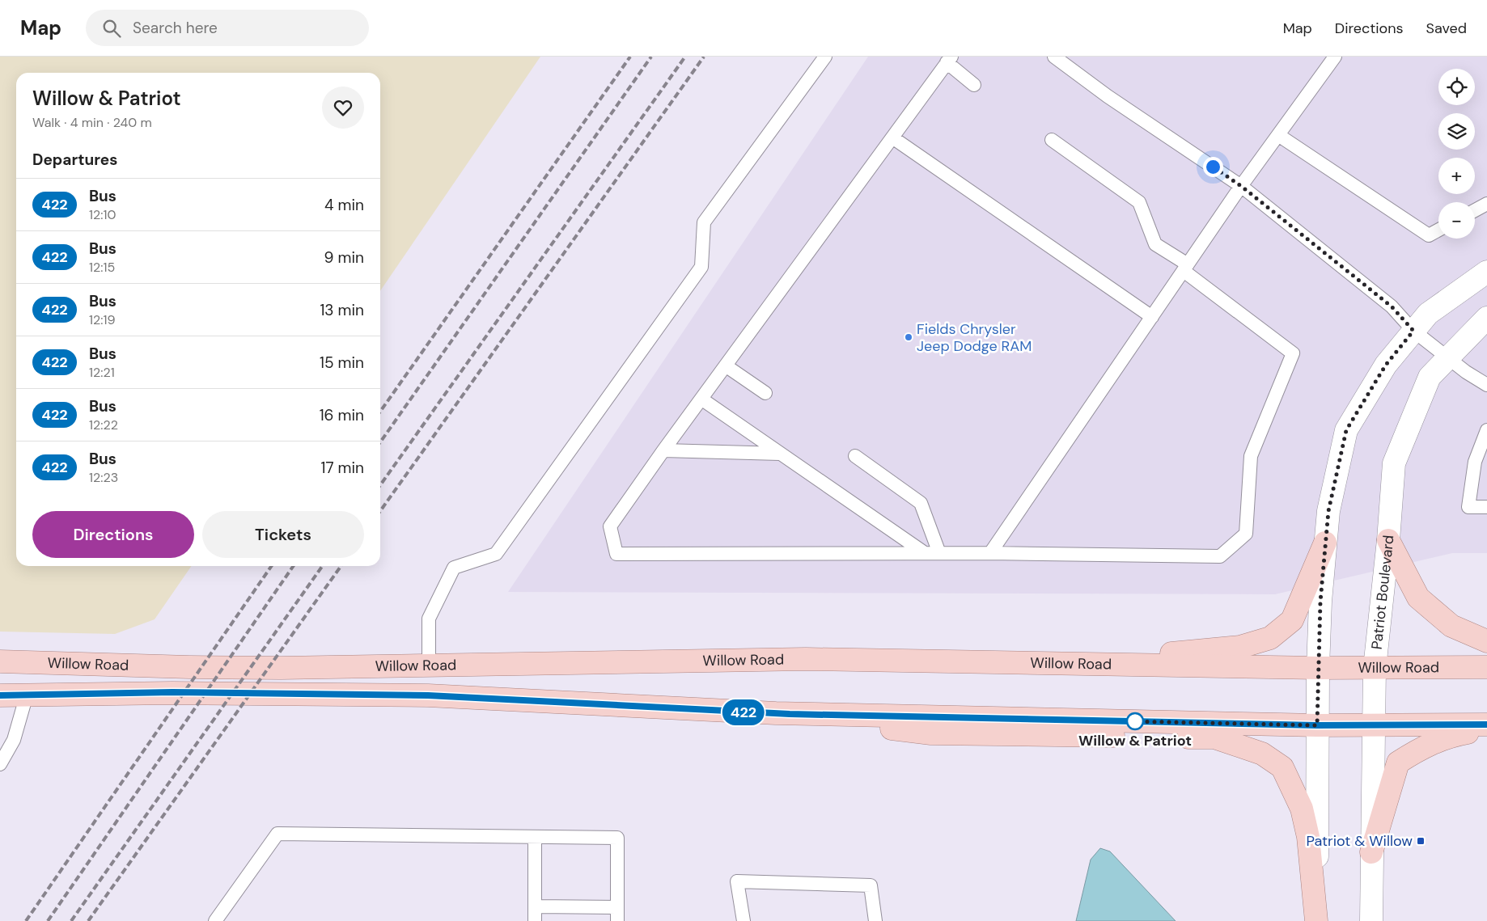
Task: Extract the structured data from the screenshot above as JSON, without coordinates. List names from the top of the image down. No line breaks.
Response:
{"streets":{"main road":["Willow Road"],"street":["Patriot Boulevard"]},"crossings":[["Patriot Boulevard","Willow Road"]],"places":{"other":["Fields Chrysler Jeep Dodge RAM","Willow & Patriot"],"transit":["Patriot & Willow"]},"lines":["bus line 422"],"page":{"header":"Map","search":"Search here","nav":["Map","Directions","Saved"],"on_map":"422","map_buttons":["+","−"],"heading":[["Willow & Patriot","Walk · 4 min · 240 m"],"Departures"],"list":[{"mark":"422","name":"Bus","note":"12:10","value":"4 min"},{"mark":"422","name":"Bus","note":"12:15","value":"9 min"},{"mark":"422","name":"Bus","note":"12:19","value":"13 min"},{"mark":"422","name":"Bus","note":"12:21","value":"15 min"},{"mark":"422","name":"Bus","note":"12:22","value":"16 min"},{"mark":"422","name":"Bus","note":"12:23","value":"17 min"}],"buttons":["Directions","Tickets"]}}
